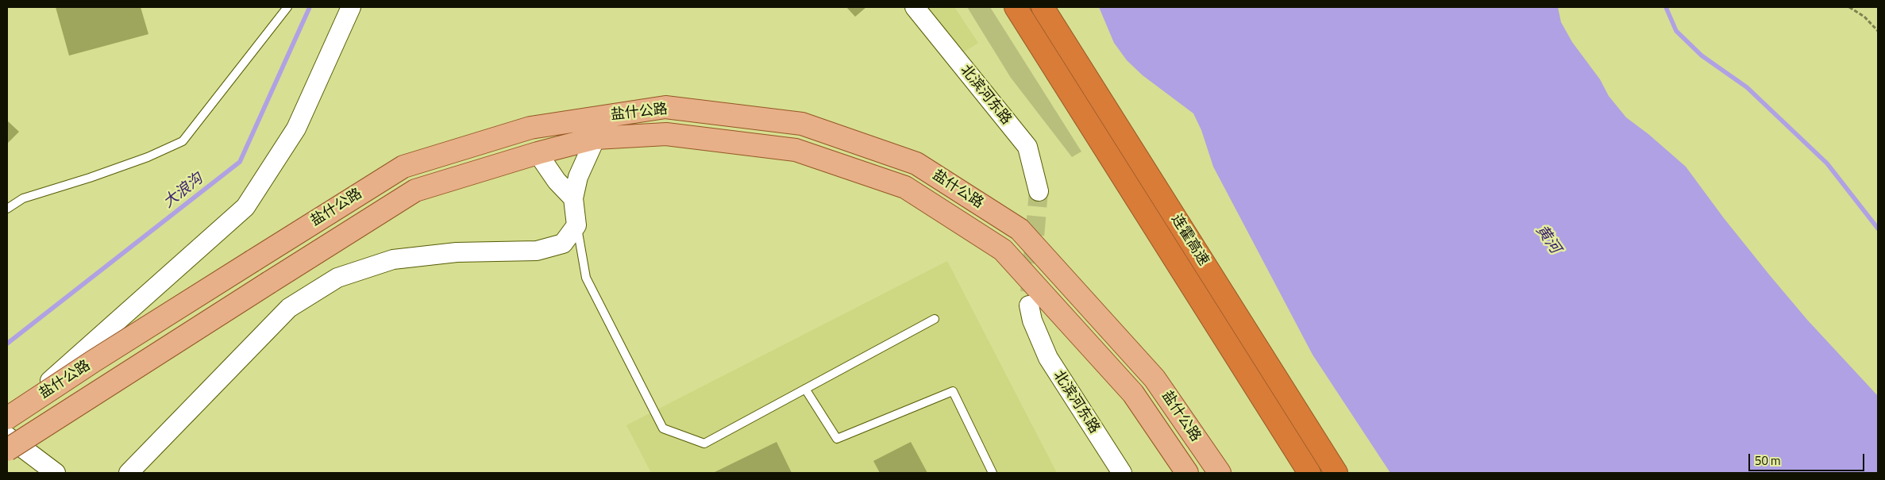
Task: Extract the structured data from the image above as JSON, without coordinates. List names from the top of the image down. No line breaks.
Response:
{"streets":{"highway":["连霍高速"],"main road":["盐什公路"],"street":["北滨河东路"]},"water":["大浪沟","黄河"],"scale_bar":"50 m"}
